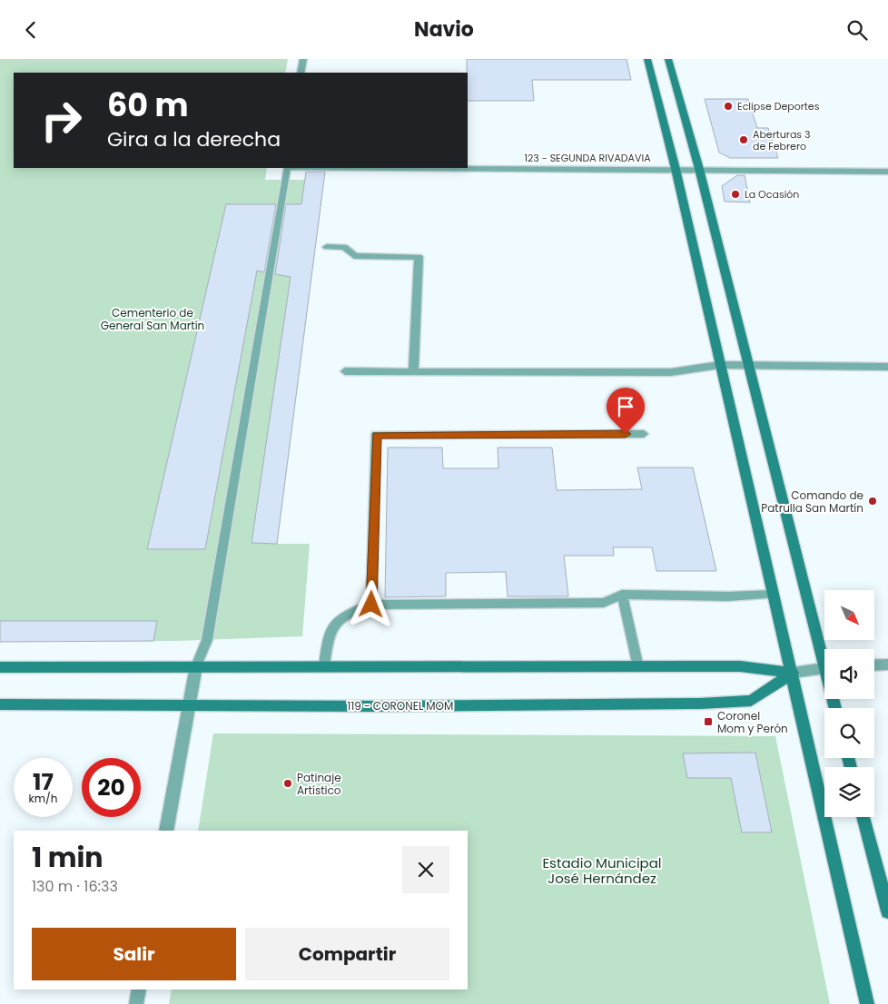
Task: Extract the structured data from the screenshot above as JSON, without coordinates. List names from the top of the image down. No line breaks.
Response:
{"streets":{"main road":["119 - CORONEL MOM"],"street":["123 - SEGUNDA RIVADAVIA"]},"parks":["Cementerio de General San Martín","Estadio Municipal José Hernández"],"places":{"other":["Eclipse Deportes","Aberturas 3 de Febrero","La Ocasión","Comando de Patrulla San Martín","Patinaje Artístico"],"transit":["Coronel Mom y Perón"]},"north":"bottom right","page":{"header":"Navio","turn":["60 m","Gira a la derecha"],"speed":"17 km/h","limit":"20","heading":["1 min","130 m · 16:33"],"buttons":["Salir","Compartir"]}}
